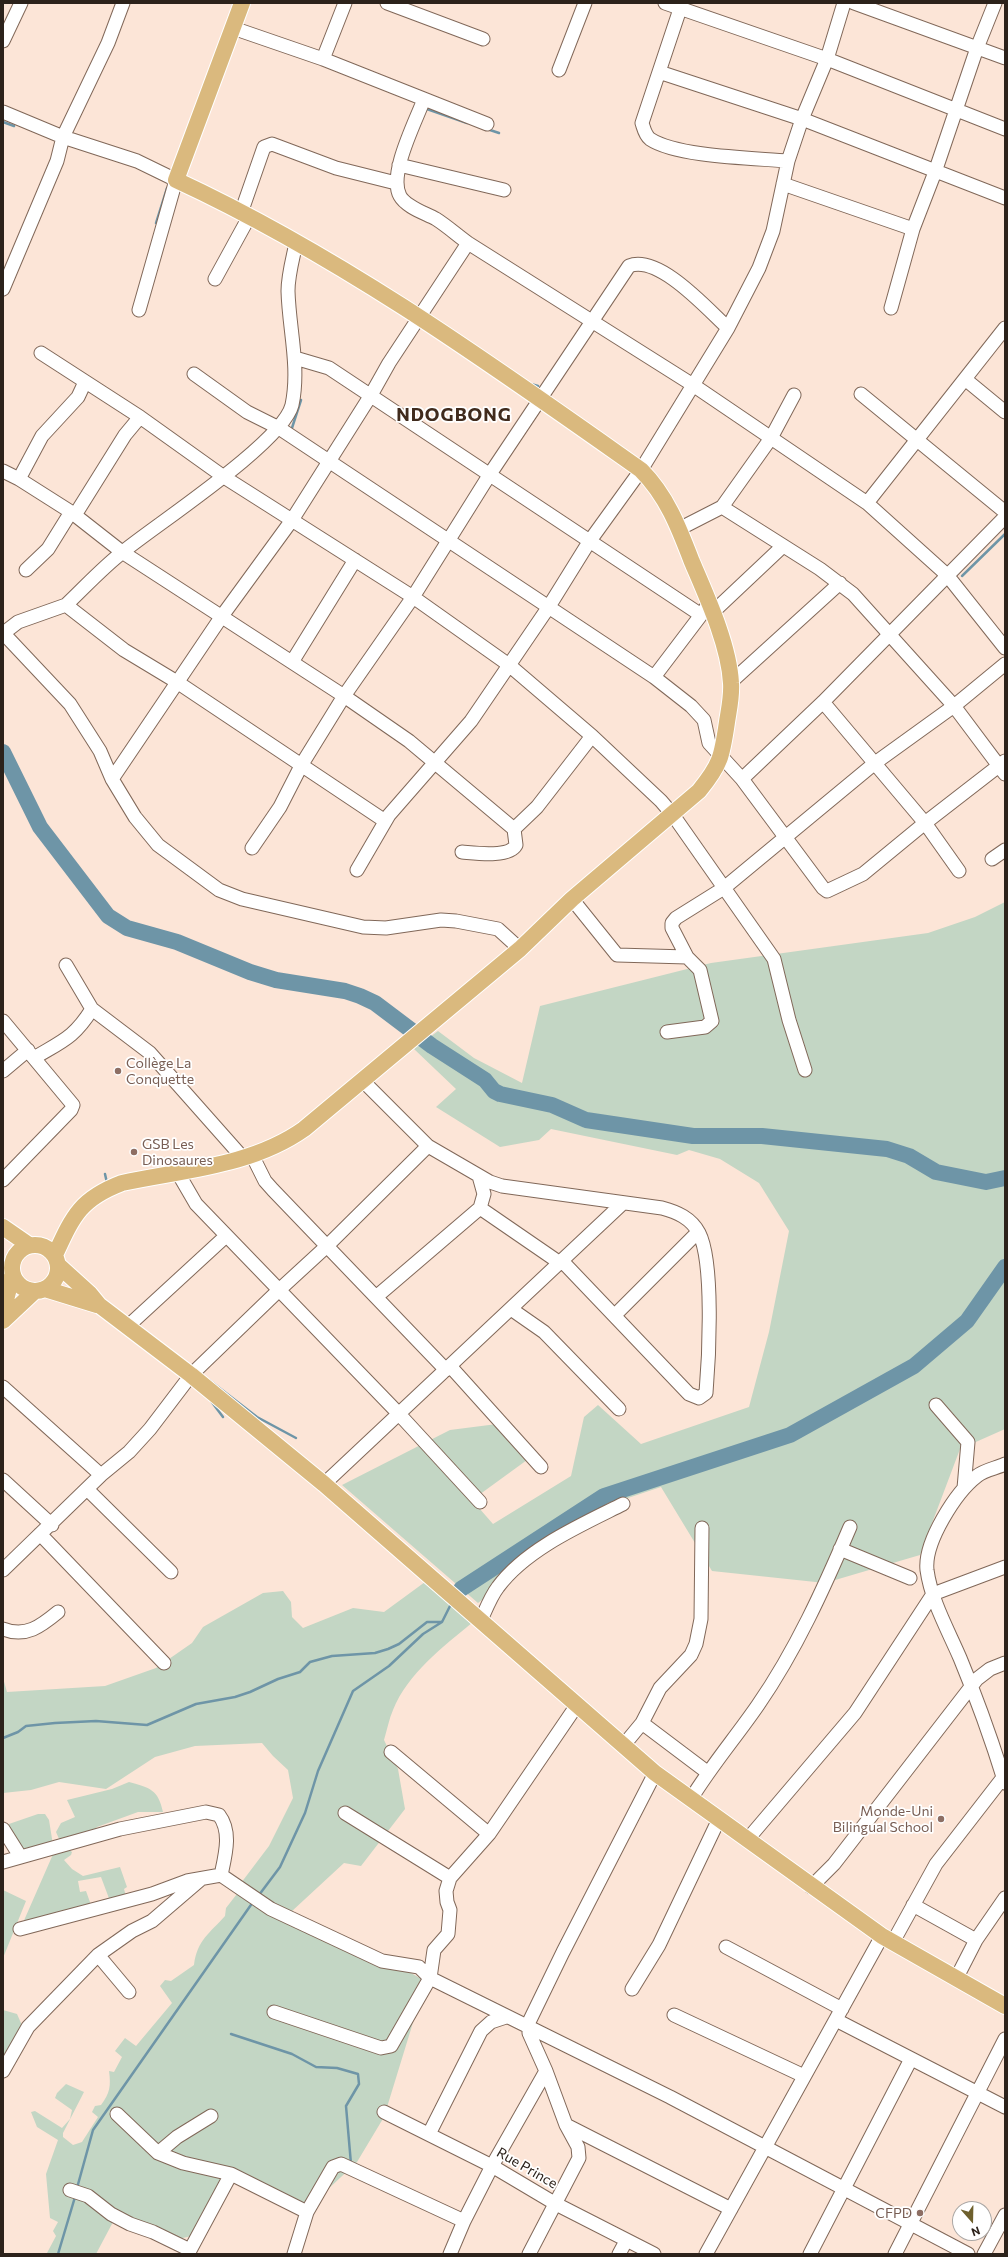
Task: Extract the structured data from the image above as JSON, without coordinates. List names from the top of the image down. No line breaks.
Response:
{"streets":{"street":["Rue Prince"]},"districts":["NDOGBONG"],"places":["Collège La Conquette","GSB Les Dinosaures","Monde-Uni Bilingual School","CFPD"],"north":"bottom"}
